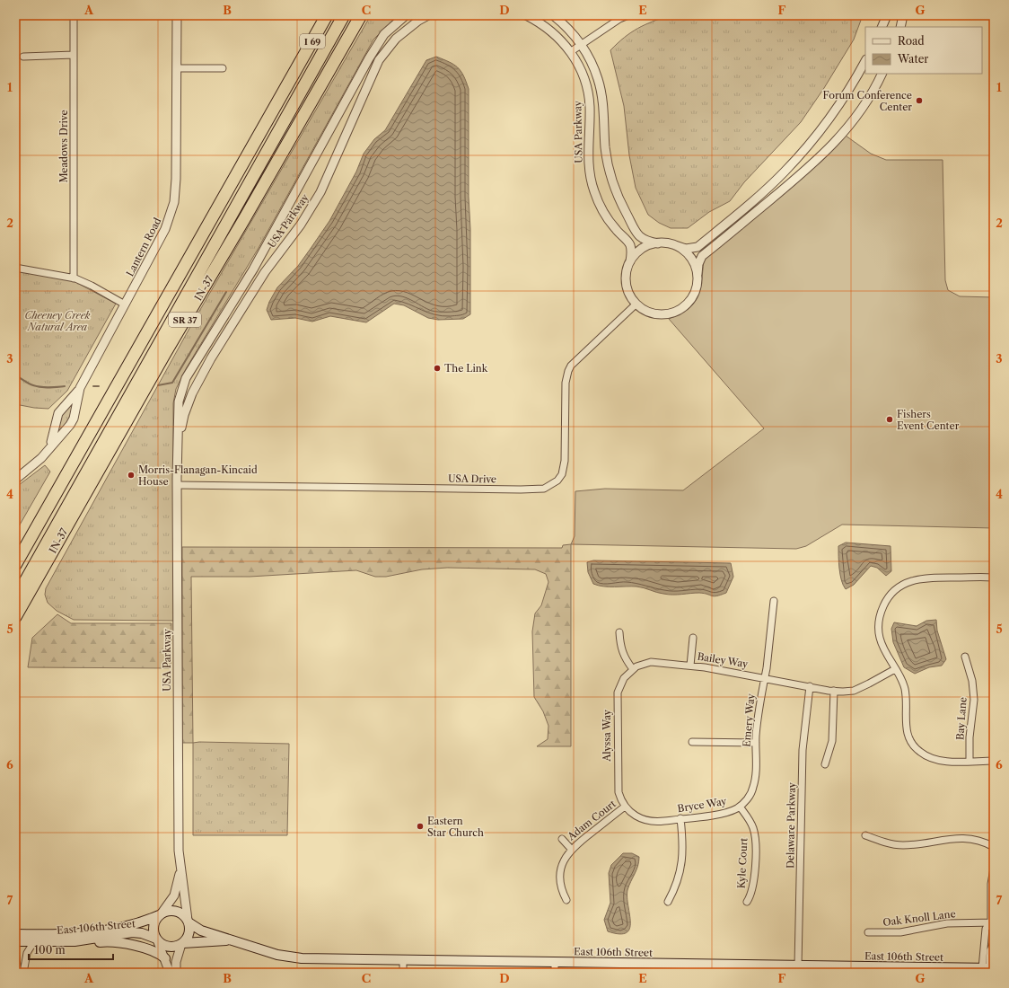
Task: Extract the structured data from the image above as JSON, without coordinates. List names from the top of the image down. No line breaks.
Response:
{"streets":{"highway":["I 69","IN-37","SR 37"],"main road":["East 106th Street"],"street":["USA Parkway","Meadows Drive","Lantern Road","USA Drive","Bailey Way","Bay Lane","Emery Way","Alyssa Way","Bryce Way","Adam Court","Delaware Parkway","Kyle Court","Oak Knoll Lane"]},"crossings":[["USA Parkway","USA Drive"],["USA Parkway","East 106th Street"],["Bailey Way","Emery Way"],["Bailey Way","Alyssa Way"],["Bailey Way","Delaware Parkway"],["Emery Way","Bryce Way"],["Alyssa Way","Bryce Way"],["Alyssa Way","Adam Court"],["Bryce Way","Adam Court"],["Bryce Way","Kyle Court"],["Delaware Parkway","East 106th Street"]],"parks":["Cheeney Creek Natural Area"],"places":["Forum Conference Center","The Link","Fishers Event Center","Morris-Flanagan-Kincaid House","Eastern Star Church"],"legend":["Road","Water"],"scale_bar":"100 m","grid":{"columns":["A","B","C","D","E","F","G"],"rows":["1","2","3","4","5","6","7"]}}
